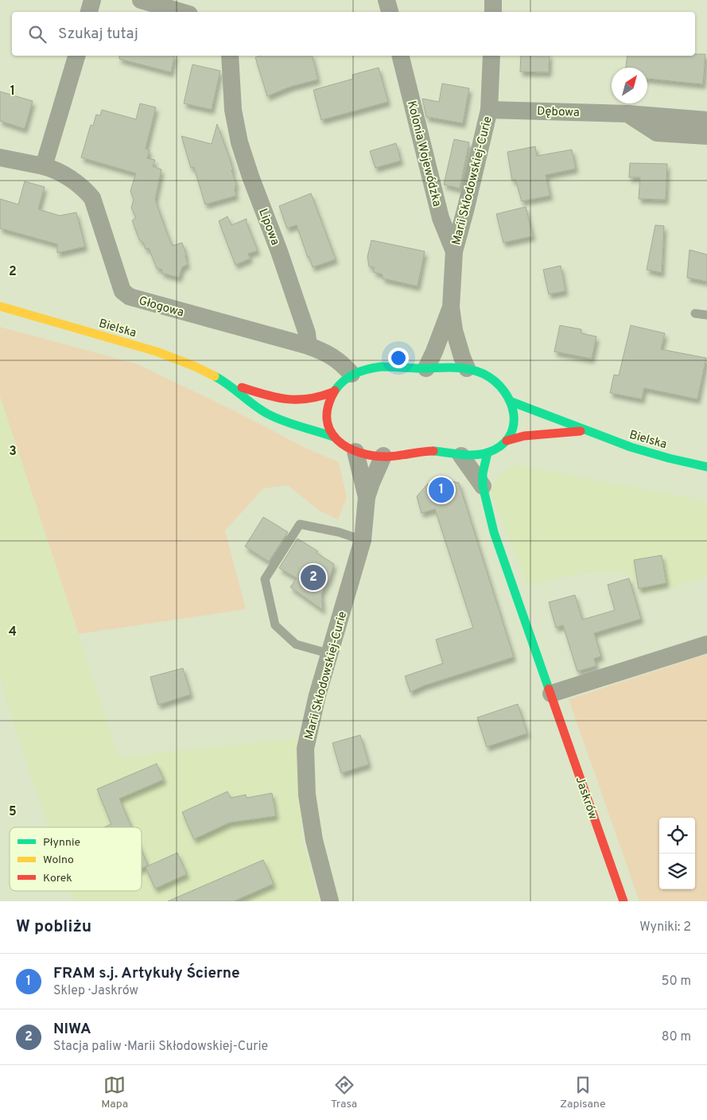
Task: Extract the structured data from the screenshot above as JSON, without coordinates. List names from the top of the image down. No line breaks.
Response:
{"streets":{"main road":["Bielska","Jaskrów"],"street":["Dębowa","Kolonia Wojewódzka","Marii Skłodowskiej-Curie","Lipowa","Głogowa"]},"crossings":[["Dębowa","Marii Skłodowskiej-Curie"],["Kolonia Wojewódzka","Marii Skłodowskiej-Curie"],["Marii Skłodowskiej-Curie","Bielska"],["Lipowa","Głogowa"],["Bielska","Jaskrów"]],"legend":["Płynnie","Wolno","Korek"],"north":"top right","page":{"search":"Szukaj tutaj","pins":["1","2"],"heading":["W pobliżu","Wyniki: 2"],"list":[{"mark":"1","name":"FRAM s.j. Artykuły Ścierne","note":"Sklep · Jaskrów","value":"50 m"},{"mark":"2","name":"NIWA","note":"Stacja paliw · Marii Skłodowskiej-Curie","value":"80 m"}],"nav":["Mapa","Trasa","Zapisane"]},"grid":{"rows":["1","2","3","4","5"]}}
